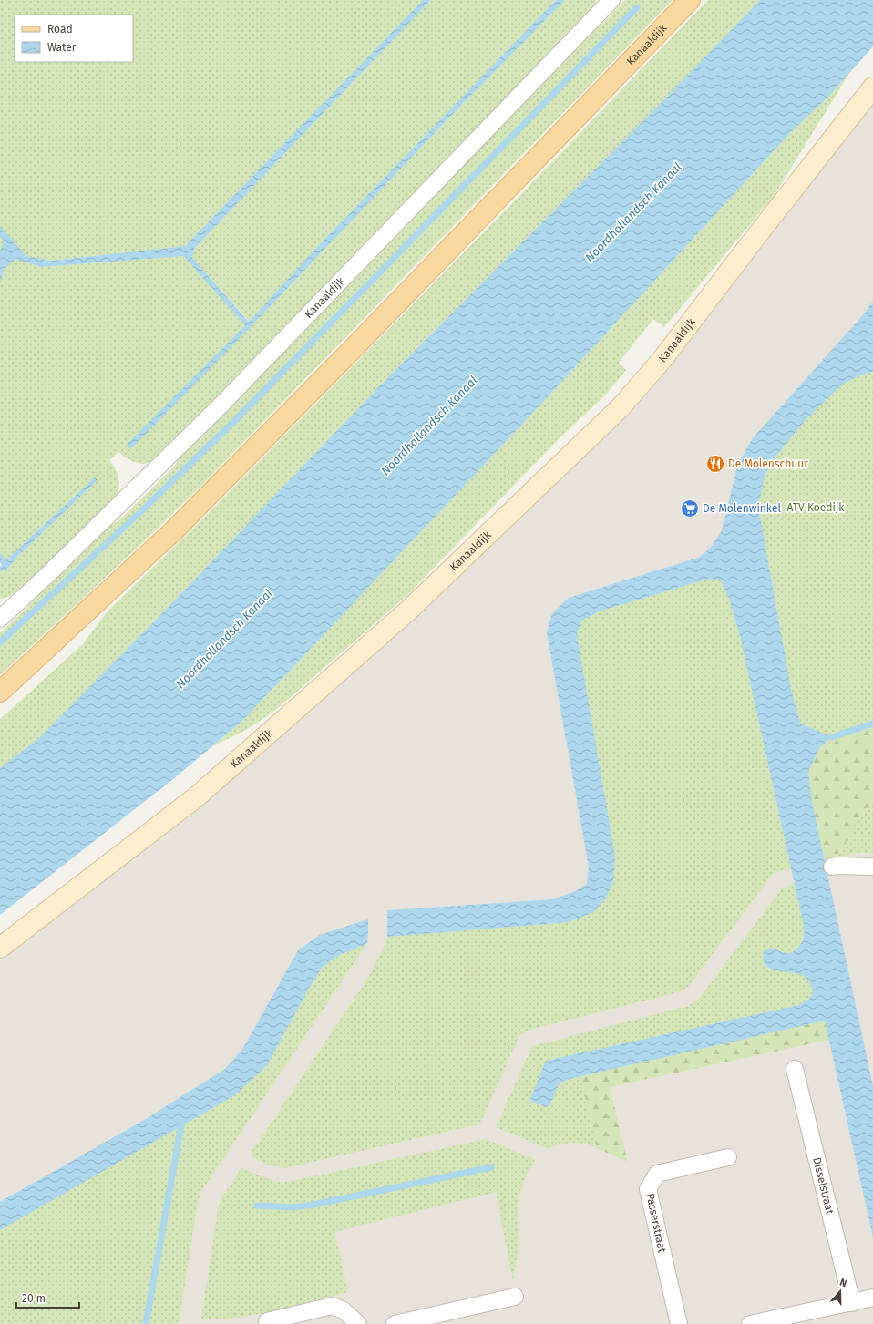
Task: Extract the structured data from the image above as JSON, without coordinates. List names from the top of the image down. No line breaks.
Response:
{"streets":{"main road":["Kanaaldijk"],"street":["Disselstraat","Passerstraat"]},"water":["Noordhollandsch Kanaal"],"parks":["ATV Koedijk"],"places":{"restaurant":["De Molenschuur"],"supermarket":["De Molenwinkel"]},"legend":["Road","Water"],"scale_bar":"20 m","north":"top"}
